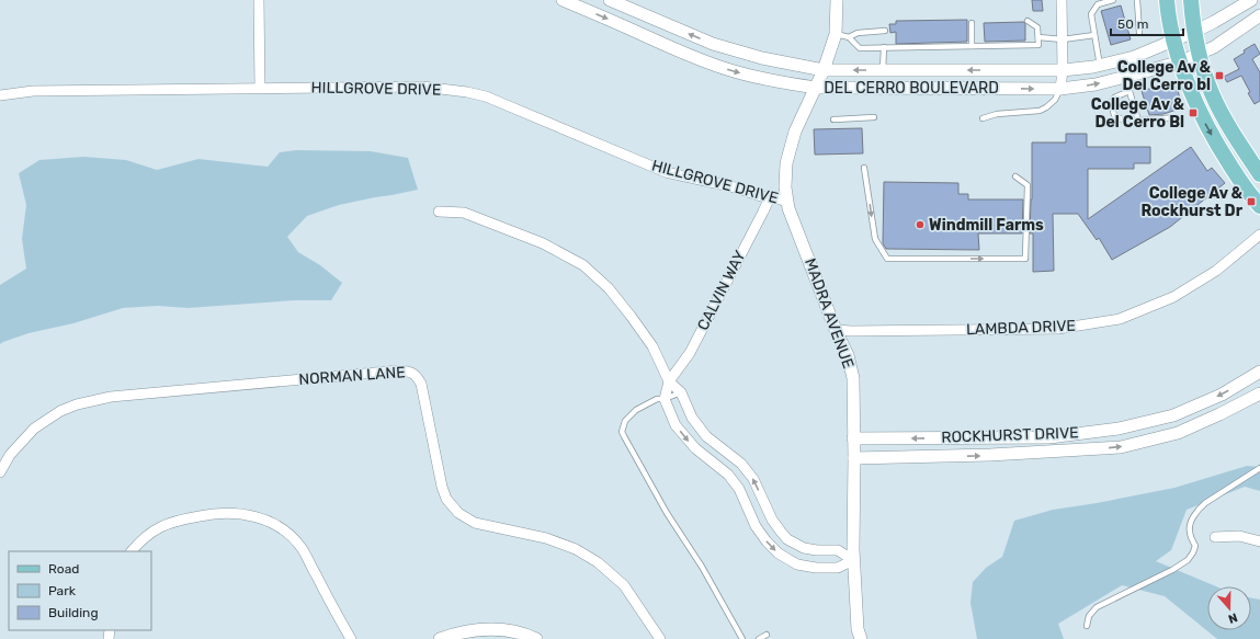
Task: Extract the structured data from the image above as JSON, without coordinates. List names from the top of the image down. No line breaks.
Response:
{"streets":{"street":["DEL CERRO BOULEVARD","HILLGROVE DRIVE","CALVIN WAY","MADRA AVENUE","LAMBDA DRIVE","NORMAN LANE","ROCKHURST DRIVE"]},"crossings":[["DEL CERRO BOULEVARD","MADRA AVENUE"],["HILLGROVE DRIVE","CALVIN WAY"],["HILLGROVE DRIVE","MADRA AVENUE"],["MADRA AVENUE","LAMBDA DRIVE"],["MADRA AVENUE","ROCKHURST DRIVE"]],"places":{"transit":["College Av & Del Cerro bl","College Av & Del Cerro Bl","College Av & Rockhurst Dr"],"other":["Windmill Farms"]},"legend":["Road","Park","Building"],"scale_bar":"50 m","north":"bottom"}
